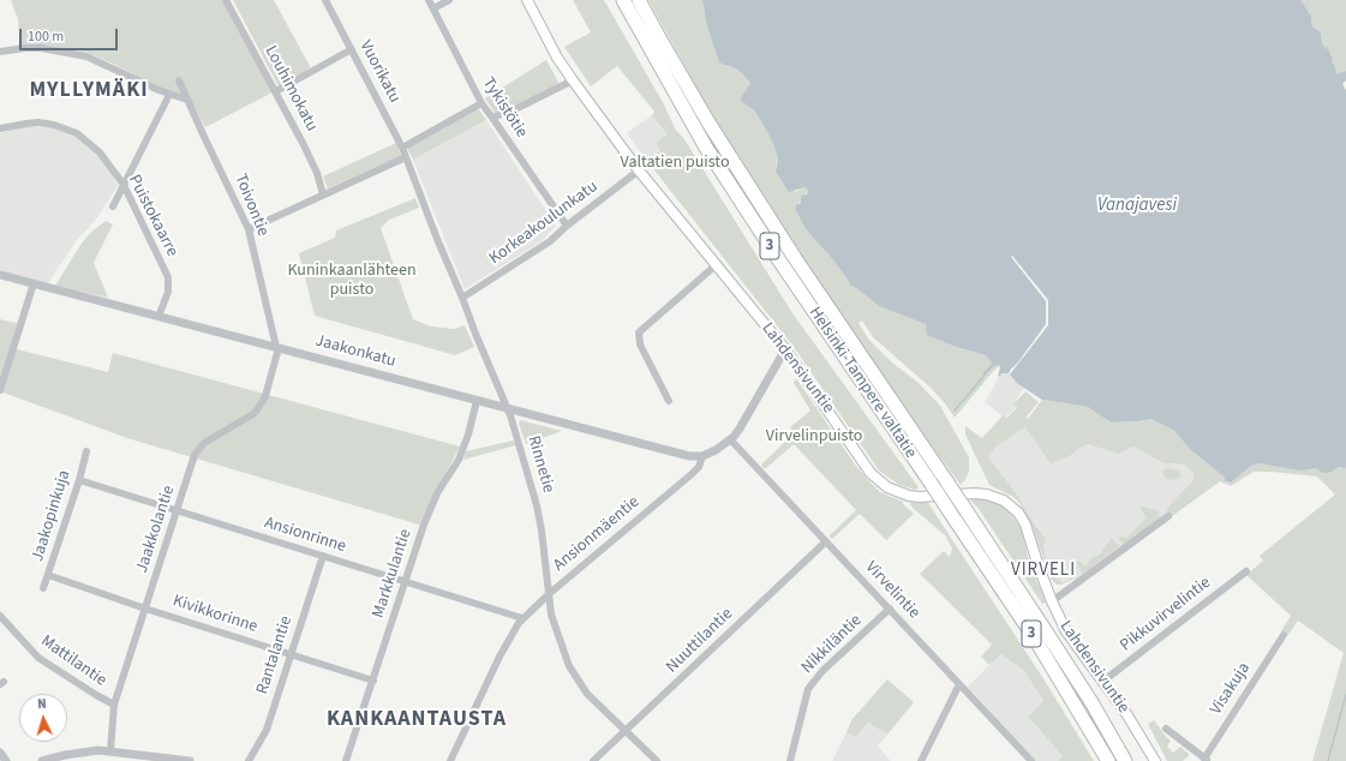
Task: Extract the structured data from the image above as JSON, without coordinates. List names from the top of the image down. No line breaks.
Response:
{"streets":{"highway":["3","Helsinki-Tampere valtatie"],"main road":["Lahdensivuntie"],"street":["Vuorikatu","Louhimokatu","Tykistötie","Toivontie","Puistokaarre","Korkeakoulunkatu","Jaakonkatu","Rinnetie","Jaakopinkuja","Jaakkolantie","Ansionmäentie","Ansionrinne","Markkulantie","Virvelintie","Kivikkorinne","Pikkuvirvelintie","Nuuttilantie","Nikkiläntie","Rantalantie","Mattilantie","Visakuja"]},"crossings":[["Vuorikatu","Rinnetie"],["Tykistötie","Korkeakoulunkatu"],["Toivontie","Jaakonkatu"],["Toivontie","Jaakkolantie"],["Puistokaarre","Jaakonkatu"],["Korkeakoulunkatu","Lahdensivuntie"],["Korkeakoulunkatu","Rinnetie"],["Jaakonkatu","Rinnetie"],["Jaakonkatu","Jaakkolantie"],["Jaakonkatu","Ansionmäentie"],["Jaakonkatu","Markkulantie"],["Lahdensivuntie","Ansionmäentie"],["Lahdensivuntie","Pikkuvirvelintie"],["Rinnetie","Ansionmäentie"],["Rinnetie","Nuuttilantie"],["Jaakopinkuja","Ansionrinne"],["Jaakopinkuja","Kivikkorinne"],["Jaakkolantie","Ansionrinne"],["Jaakkolantie","Kivikkorinne"],["Jaakkolantie","Mattilantie"],["Ansionmäentie","Ansionrinne"],["Ansionmäentie","Virvelintie"],["Ansionrinne","Markkulantie"],["Ansionrinne","Rantalantie"],["Markkulantie","Kivikkorinne"],["Virvelintie","Nuuttilantie"],["Virvelintie","Nikkiläntie"],["Kivikkorinne","Rantalantie"]],"districts":["MYLLYMÄKI","VIRVELI","KANKAANTAUSTA"],"water":["Vanajavesi"],"parks":["Valtatien puisto","Kuninkaanlähteen puisto","Virvelinpuisto"],"scale_bar":"100 m","north":"top"}
